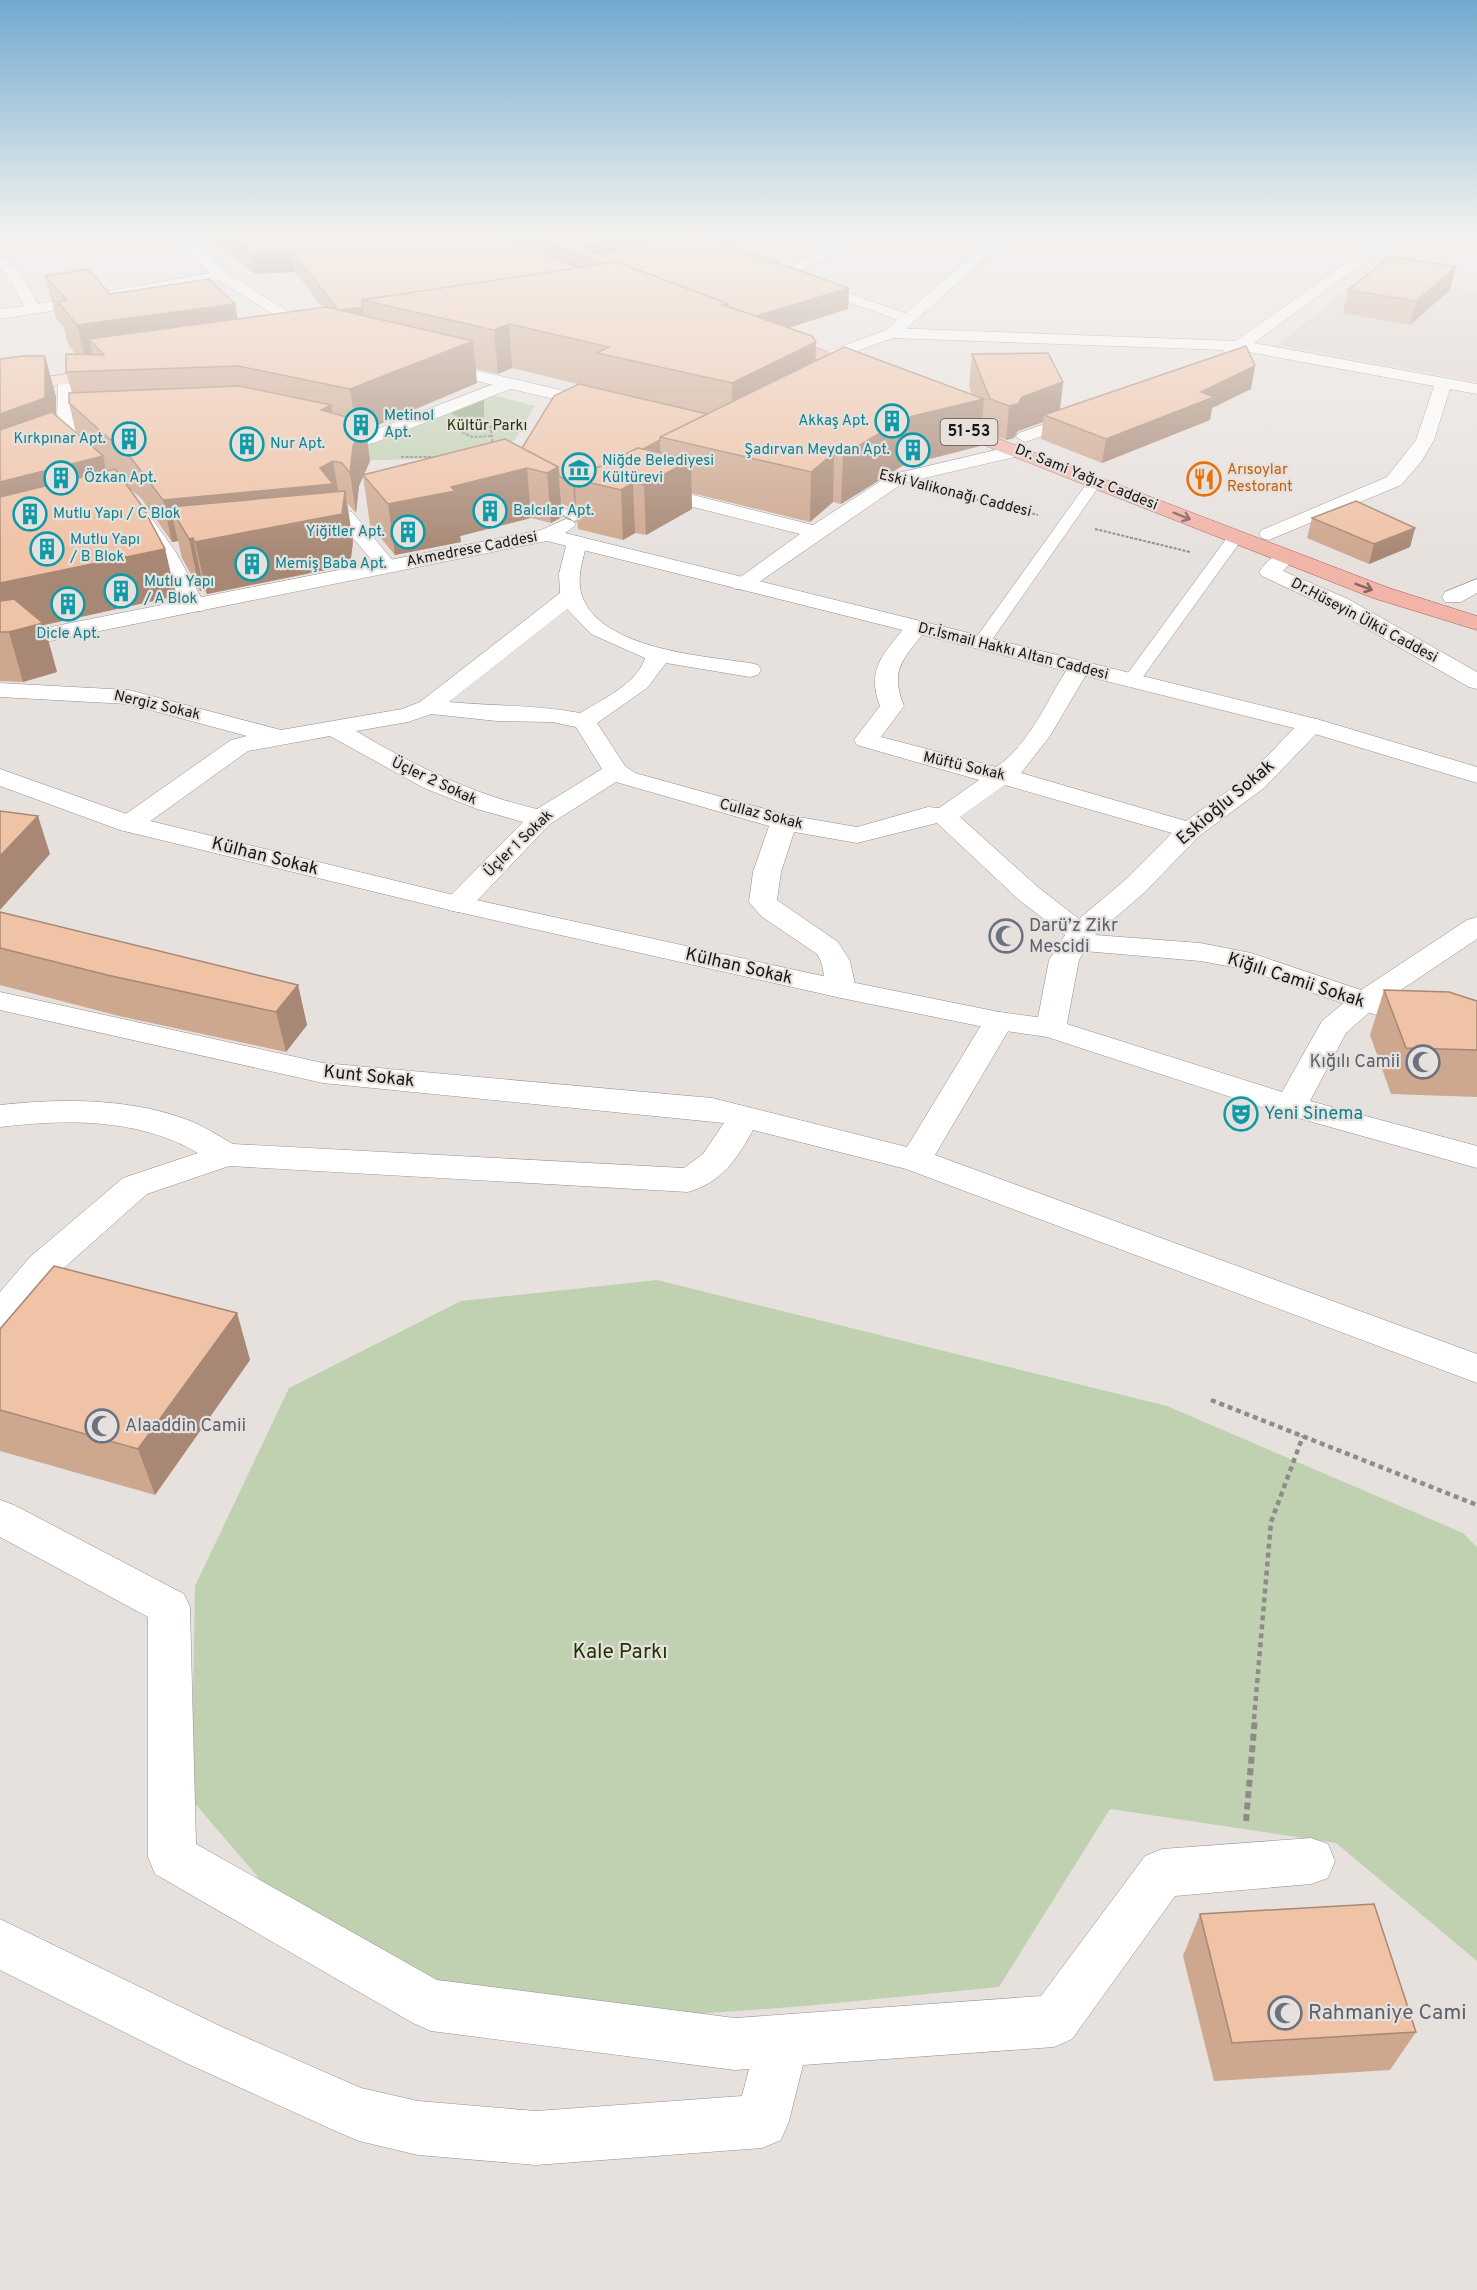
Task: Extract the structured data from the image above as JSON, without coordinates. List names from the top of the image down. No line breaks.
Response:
{"streets":{"main road":["51-53","Dr. Sami Yağız Caddesi"],"street":["Akmedrese Caddesi","Dr.Hüseyin Ülkü Caddesi","Dr.İsmail Hakkı Altan Caddesi","Nergiz Sokak","Müftü Sokak","Üçler 2 Sokak","Eskioğlu Sokak","Cullaz Sokak","Üçler 1 Sokak","Külhan Sokak","Kiğılı Camii Sokak","Kunt Sokak"],"path":["Eski Valikonağı Caddesi"]},"crossings":[["Dr. Sami Yağız Caddesi","Dr.Hüseyin Ülkü Caddesi"],["Akmedrese Caddesi","Dr.İsmail Hakkı Altan Caddesi"],["Dr.İsmail Hakkı Altan Caddesi","Müftü Sokak"],["Dr.İsmail Hakkı Altan Caddesi","Eskioğlu Sokak"],["Müftü Sokak","Eskioğlu Sokak"],["Üçler 2 Sokak","Üçler 1 Sokak"],["Eskioğlu Sokak","Külhan Sokak"],["Eskioğlu Sokak","Kiğılı Camii Sokak"],["Cullaz Sokak","Üçler 1 Sokak"],["Üçler 1 Sokak","Külhan Sokak"]],"parks":["Kültür Parkı","Kale Parkı"],"places":{"building":["Akkaş Apt.","Metinol Apt.","Kırkpınar Apt.","Nur Apt.","Şadırvan Meydan Apt.","Özkan Apt.","Balcılar Apt.","Mutlu Yapı / C Blok","Yiğitler Apt.","Mutlu Yapı / B Blok","Memiş Baba Apt.","Mutlu Yapı / A Blok","Dicle Apt."],"museum":["Niğde Belediyesi Kültürevi"],"restaurant":["Arısoylar Restorant"],"mosque":["Darü’z Zikr Mescidi","Kığılı Camii","Alaaddin Camii","Rahmaniye Cami"],"theatre":["Yeni Sinema"]}}
